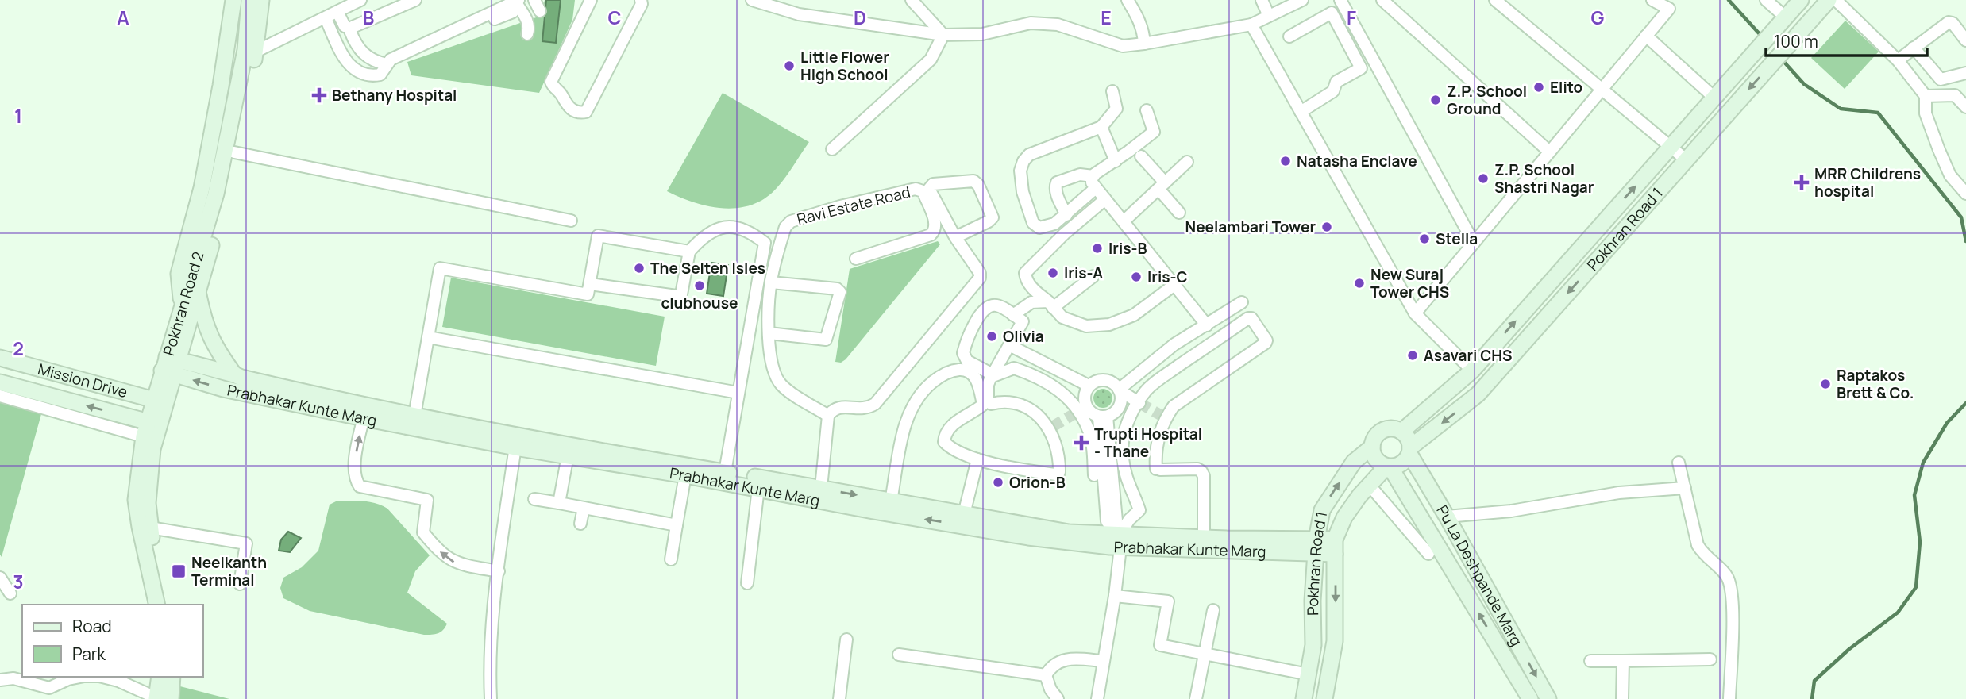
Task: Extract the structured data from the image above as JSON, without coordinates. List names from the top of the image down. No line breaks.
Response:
{"streets":{"main road":["Pokhran Road 1","Pokhran Road 2","Mission Drive","Prabhakar Kunte Marg","Pu La Deshpande Marg"],"street":["Ravi Estate Road"]},"crossings":[["Pokhran Road 1","Prabhakar Kunte Marg"],["Pokhran Road 1","Pu La Deshpande Marg"],["Pokhran Road 2","Mission Drive"],["Pokhran Road 2","Prabhakar Kunte Marg"]],"places":{"other":["Little Flower High School","Elito","Z.P. School Ground","Natasha Enclave","Z.P. School Shastri Nagar","Neelambari Tower","Stella","Iris-B","The Selten Isles","Iris-A","Iris-C","New Suraj Tower CHS","clubhouse","Olivia","Asavari CHS","Raptakos Brett & Co.","Orion-B"],"health":["Bethany Hospital","MRR Childrens hospital","Trupti Hospital - Thane"],"transit":["Neelkanth Terminal"]},"legend":["Road","Park"],"scale_bar":"100 m","grid":{"columns":["A","B","C","D","E","F","G"],"rows":["1","2","3"]}}
